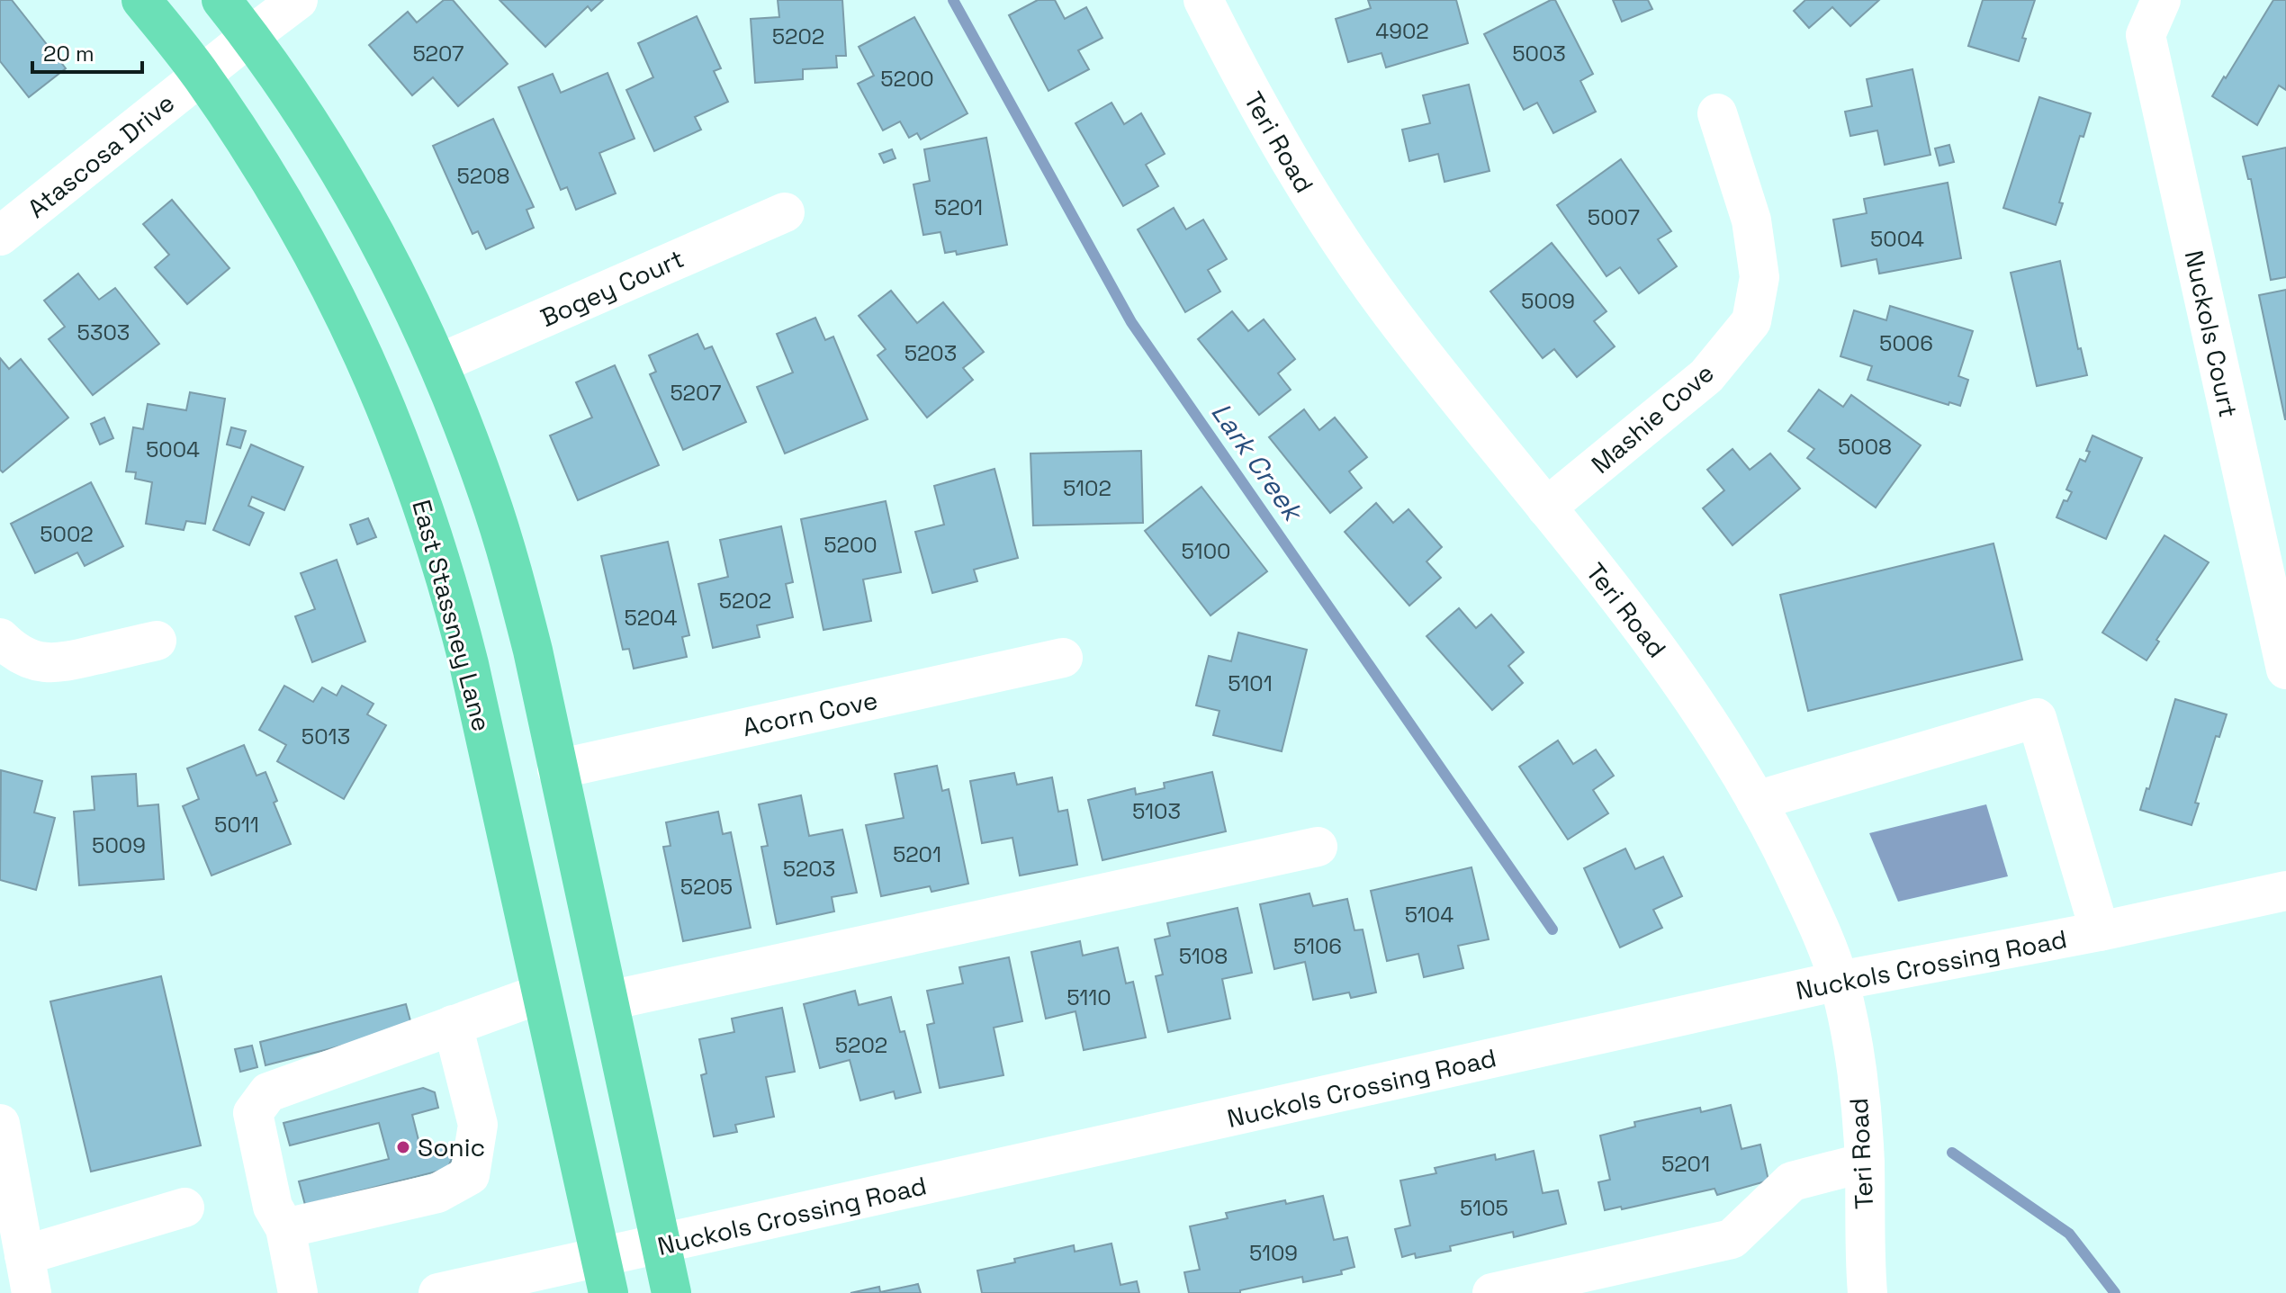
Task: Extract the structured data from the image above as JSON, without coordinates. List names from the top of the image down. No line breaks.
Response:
{"streets":{"main road":["East Stassney Lane"],"street":["Teri Road","Atascosa Drive","Bogey Court","Nuckols Court","Mashie Cove","Acorn Cove","Nuckols Crossing Road"]},"crossings":[["Teri Road","Mashie Cove"],["Teri Road","Nuckols Crossing Road"],["Atascosa Drive","East Stassney Lane"],["East Stassney Lane","Nuckols Crossing Road"]],"water":["Lark Creek"],"places":["Sonic"],"house_numbers":["4902","5202","5207","5003","5200","5208","5201","5007","5004","5009","5303","5006","5203","5207","5008","5004","5102","5002","5200","5100","5202","5204","5101","5013","5103","5011","5009","5201","5203","5205","5104","5106","5108","5110","5202","5201","5105","5109"],"scale_bar":"20 m"}
